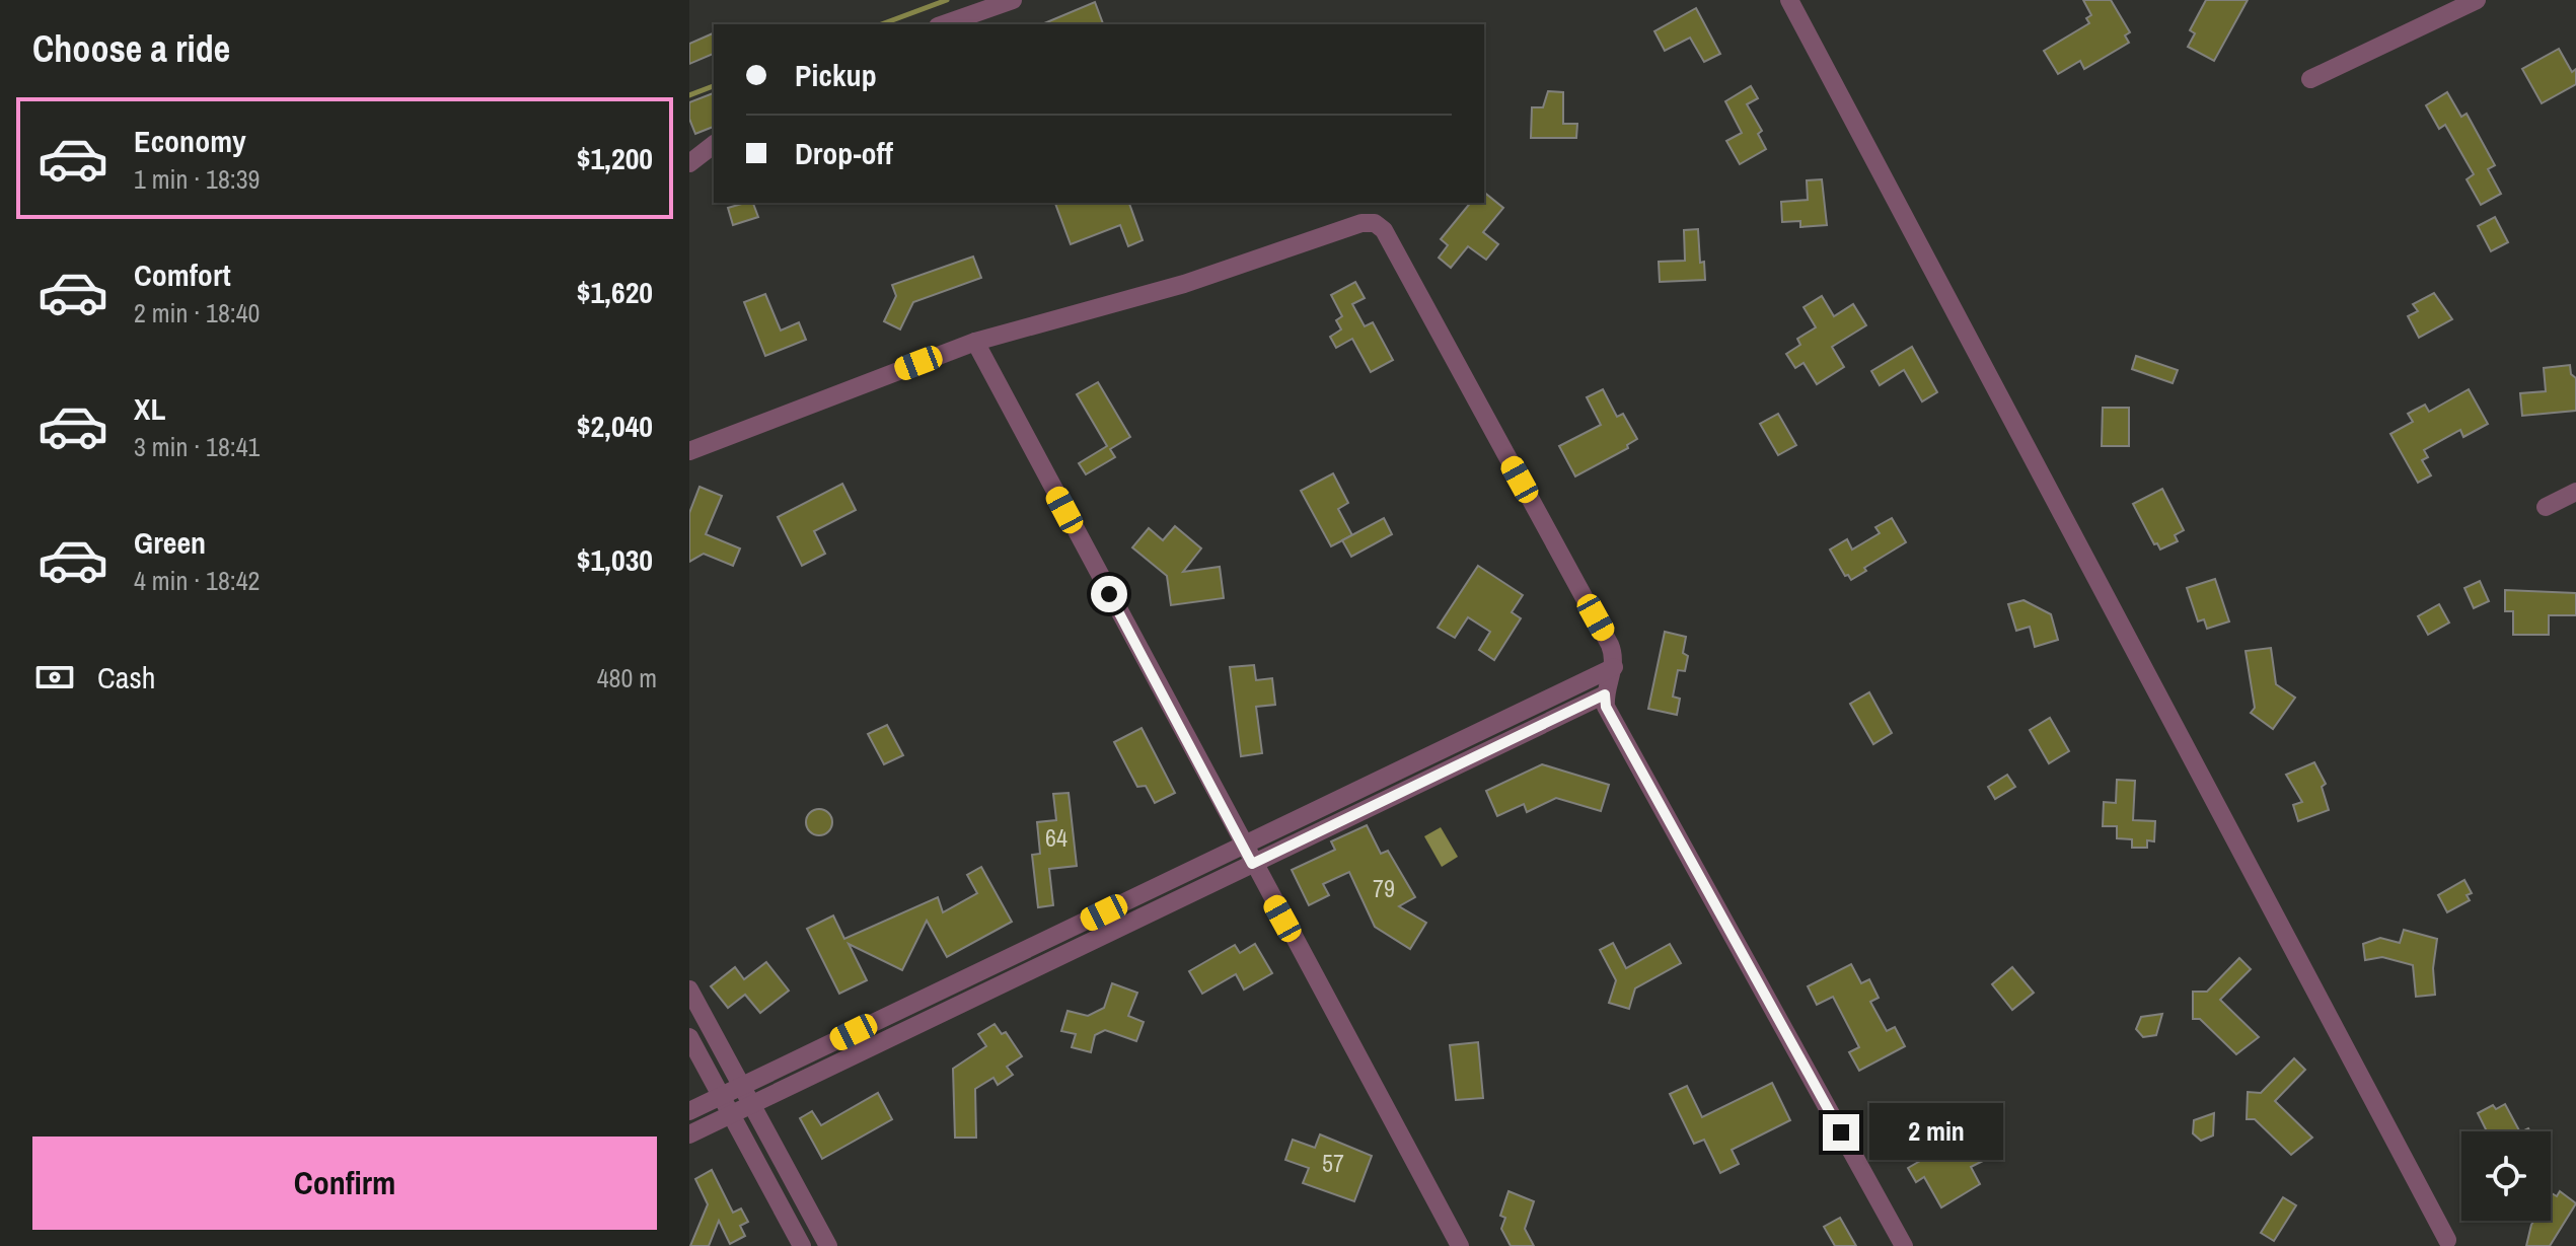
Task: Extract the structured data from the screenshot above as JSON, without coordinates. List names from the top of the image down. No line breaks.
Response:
{"house_numbers":["64","79","57"],"page":{"heading":"Choose a ride","banner":["Pickup","Drop-off"],"list":[{"name":"Economy","note":"1 min · 18:39","value":"$1,200"},{"name":"Comfort","note":"2 min · 18:40","value":"$1,620"},{"name":"XL","note":"3 min · 18:41","value":"$2,040"},{"name":"Green","note":"4 min · 18:42","value":"$1,030"}],"pay":["Cash","480 m"],"bubble":"2 min","buttons":"Confirm"}}
